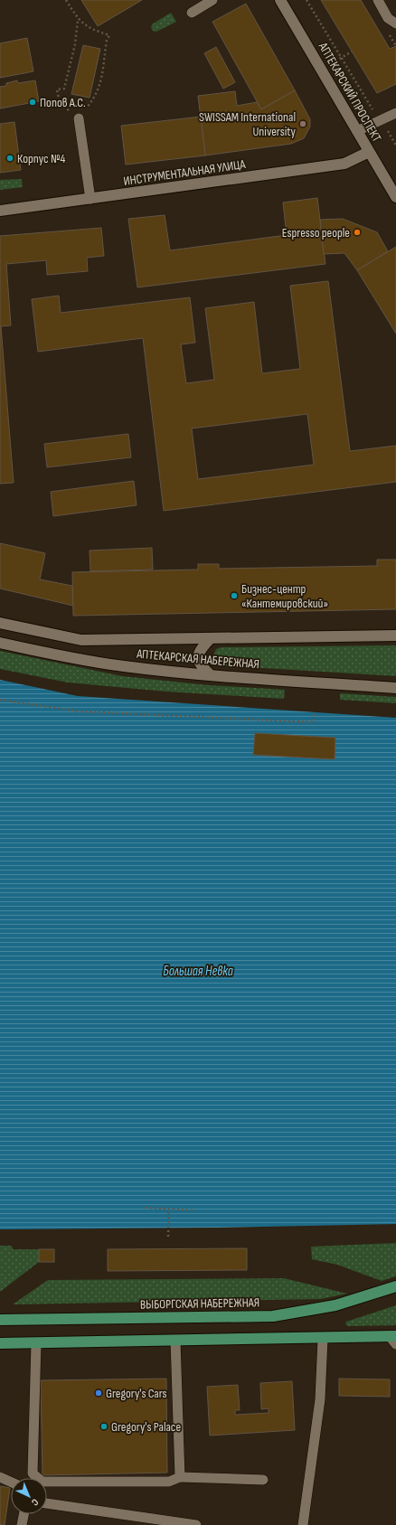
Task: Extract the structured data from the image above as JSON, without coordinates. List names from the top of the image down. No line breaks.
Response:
{"streets":{"main road":["ВЫБОРГСКАЯ НАБЕРЕЖНАЯ"],"street":["АПТЕКАРСКИЙ ПРОСПЕКТ","ИНСТРУМЕНТАЛЬНАЯ УЛИЦА","АПТЕКАРСКАЯ НАБЕРЕЖНАЯ"]},"crossings":[["АПТЕКАРСКИЙ ПРОСПЕКТ","ИНСТРУМЕНТАЛЬНАЯ УЛИЦА"]],"water":["Большая Невка"],"places":["Попов А.С.","SWISSAM International University","Корпус №4","Espresso people","Бизнес-центр «Кантемировский»","Gregory's Cars","Gregory's Palace"],"north":"bottom right"}
